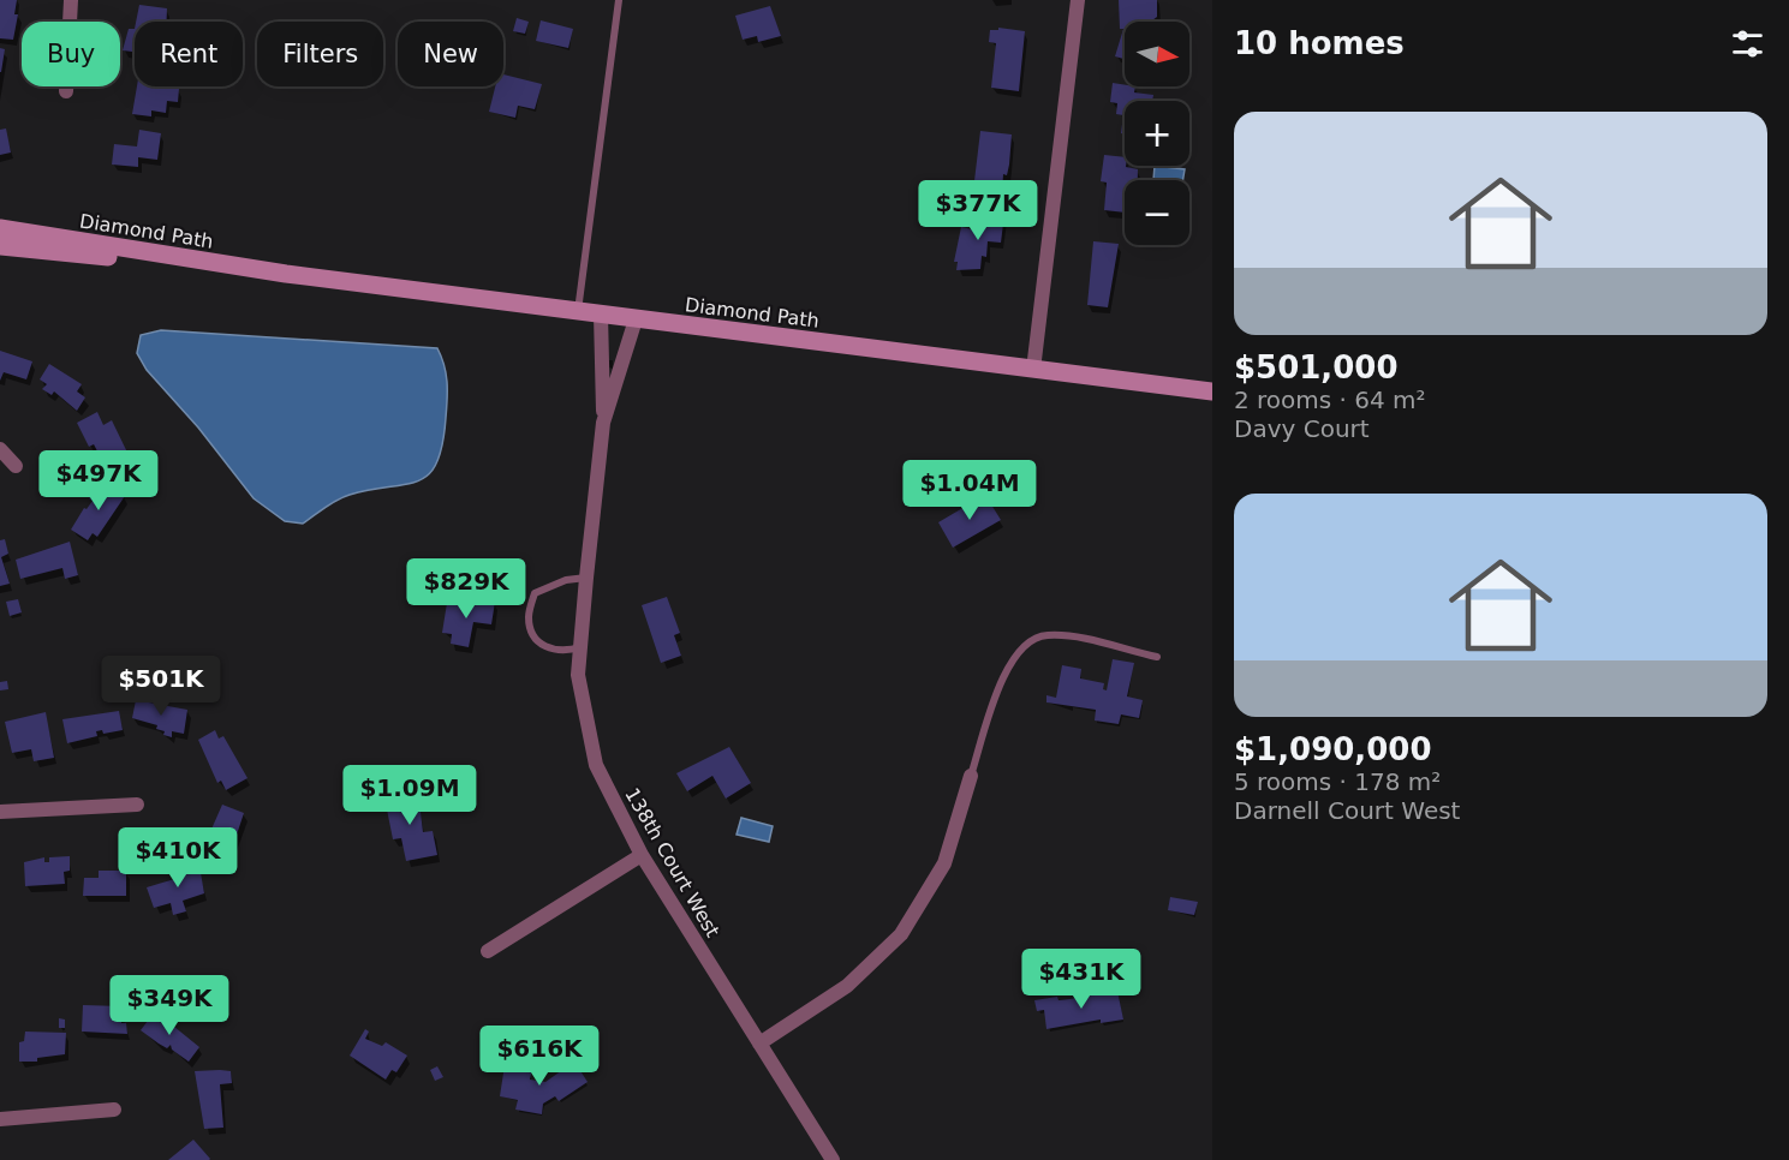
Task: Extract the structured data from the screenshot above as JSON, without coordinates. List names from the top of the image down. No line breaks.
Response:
{"streets":{"street":["Diamond Path","138th Court West"]},"crossings":[["Diamond Path","138th Court West"]],"north":"right","page":{"heading":"10 homes","map_buttons":["+","−"],"chip":["Buy","Rent","Filters","New"],"list":[{"name":"$501,000","note":"2 rooms · 64 m² · Davy Court"},{"name":"$1,090,000","note":"5 rooms · 178 m² · Darnell Court West"}],"price":["$377K","$497K","$1.04M","$829K","$501K","$1.09M","$410K","$431K","$349K","$616K"]}}
